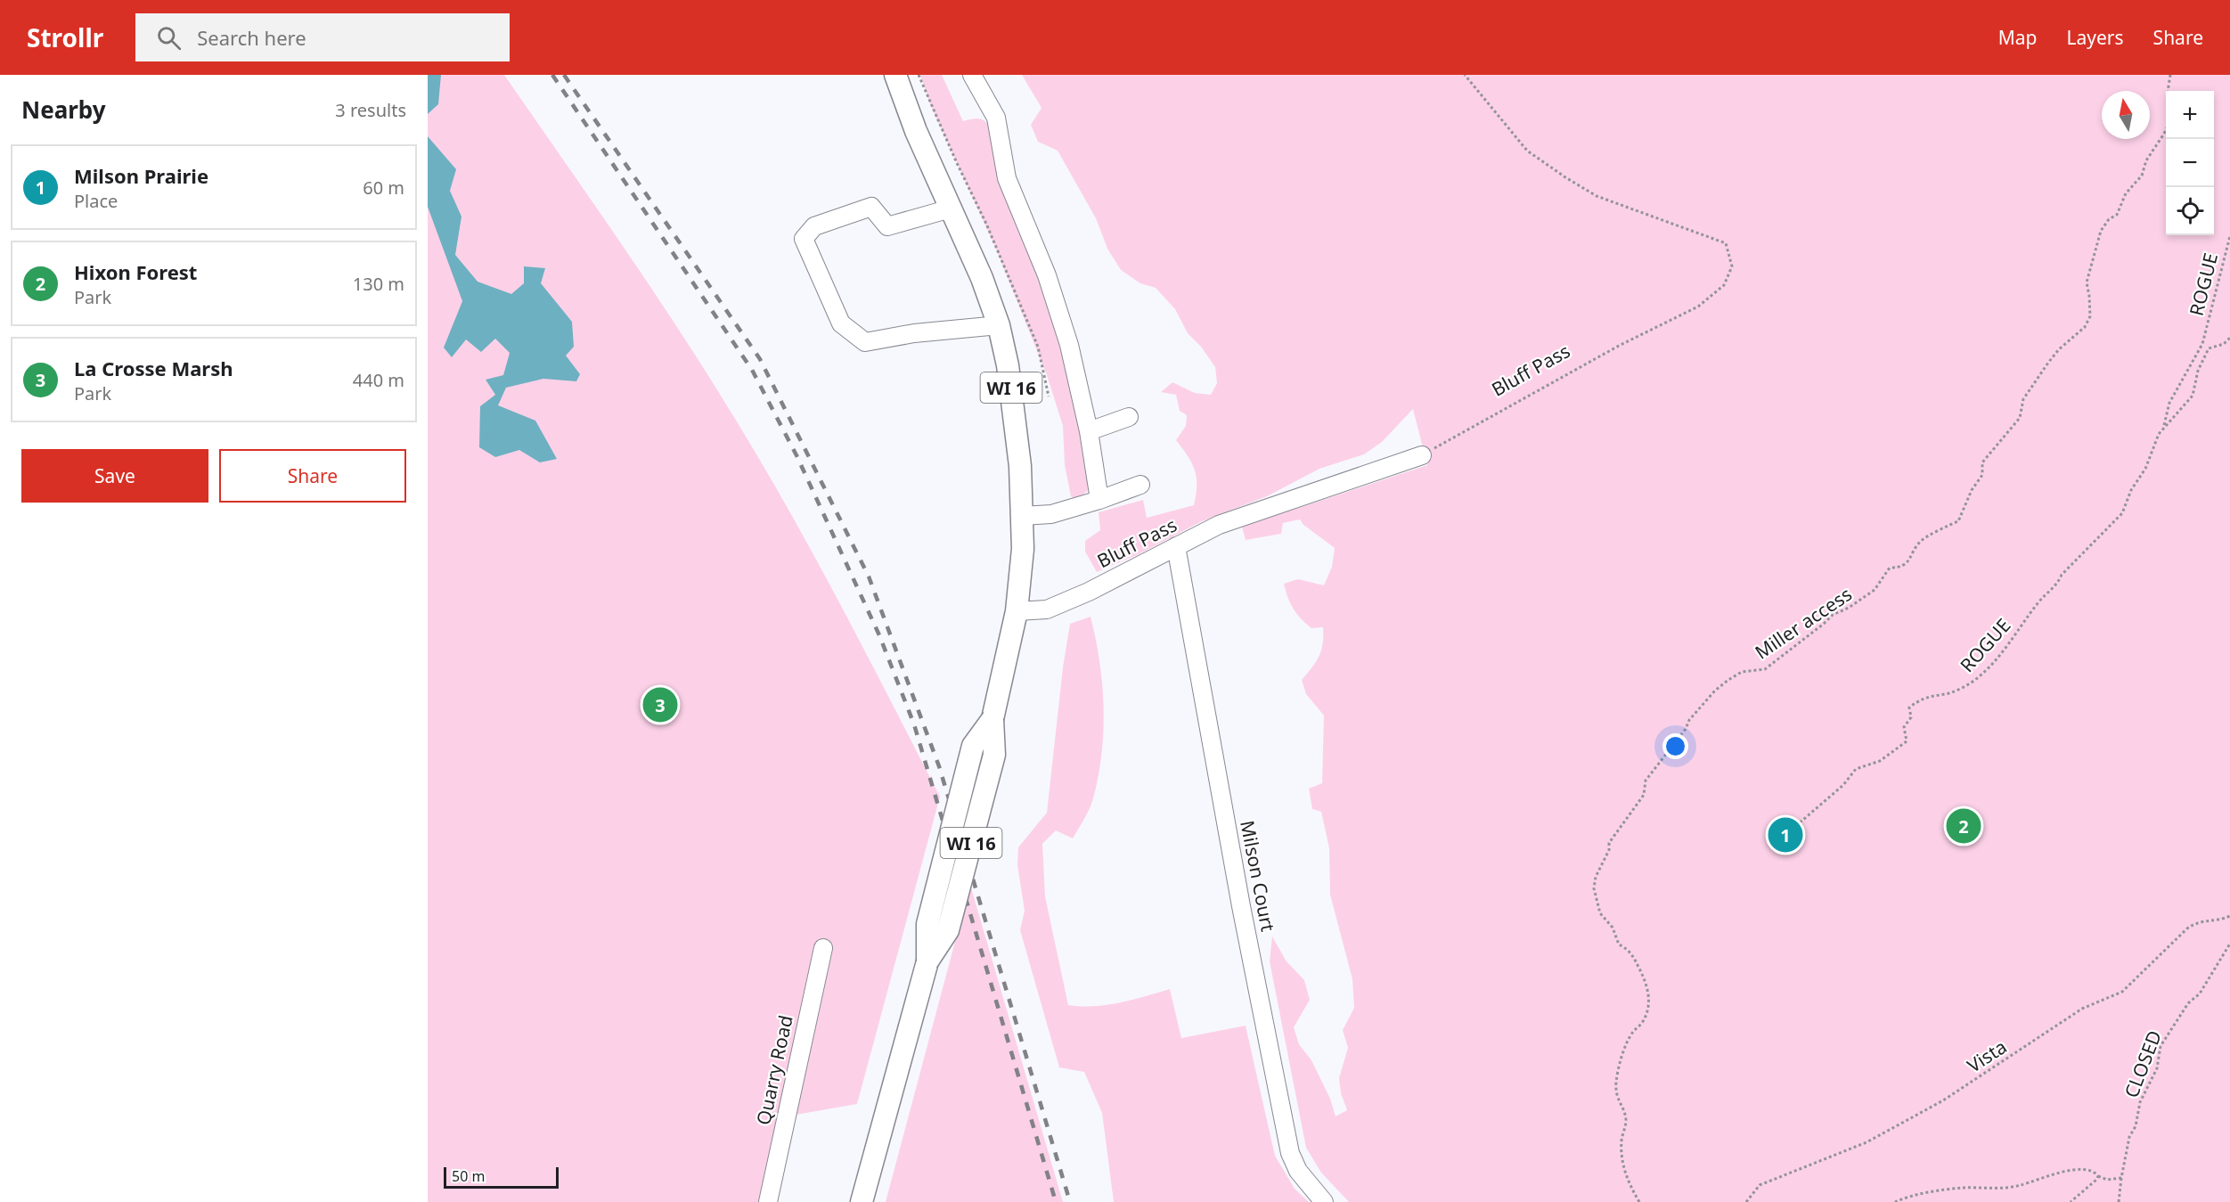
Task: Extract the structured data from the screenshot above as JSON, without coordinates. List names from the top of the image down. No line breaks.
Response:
{"streets":{"main road":["WI 16"],"street":["Bluff Pass","Milson Court","Quarry Road"],"path":["ROGUE","Miller access","Vista","CLOSED"]},"crossings":[["Bluff Pass","WI 16"],["Bluff Pass","Milson Court"]],"scale_bar":"50 m","north":"top","page":{"header":"Strollr","search":"Search here","nav":["Map","Layers","Share"],"heading":["Nearby","3 results"],"map_buttons":["+","−"],"list":[{"mark":"1","name":"Milson Prairie","note":"Place","value":"60 m"},{"mark":"2","name":"Hixon Forest","note":"Park","value":"130 m"},{"mark":"3","name":"La Crosse Marsh","note":"Park","value":"440 m"}],"buttons":["Save","Share"],"pins":["3","2","1"],"scale":"50 m"}}
